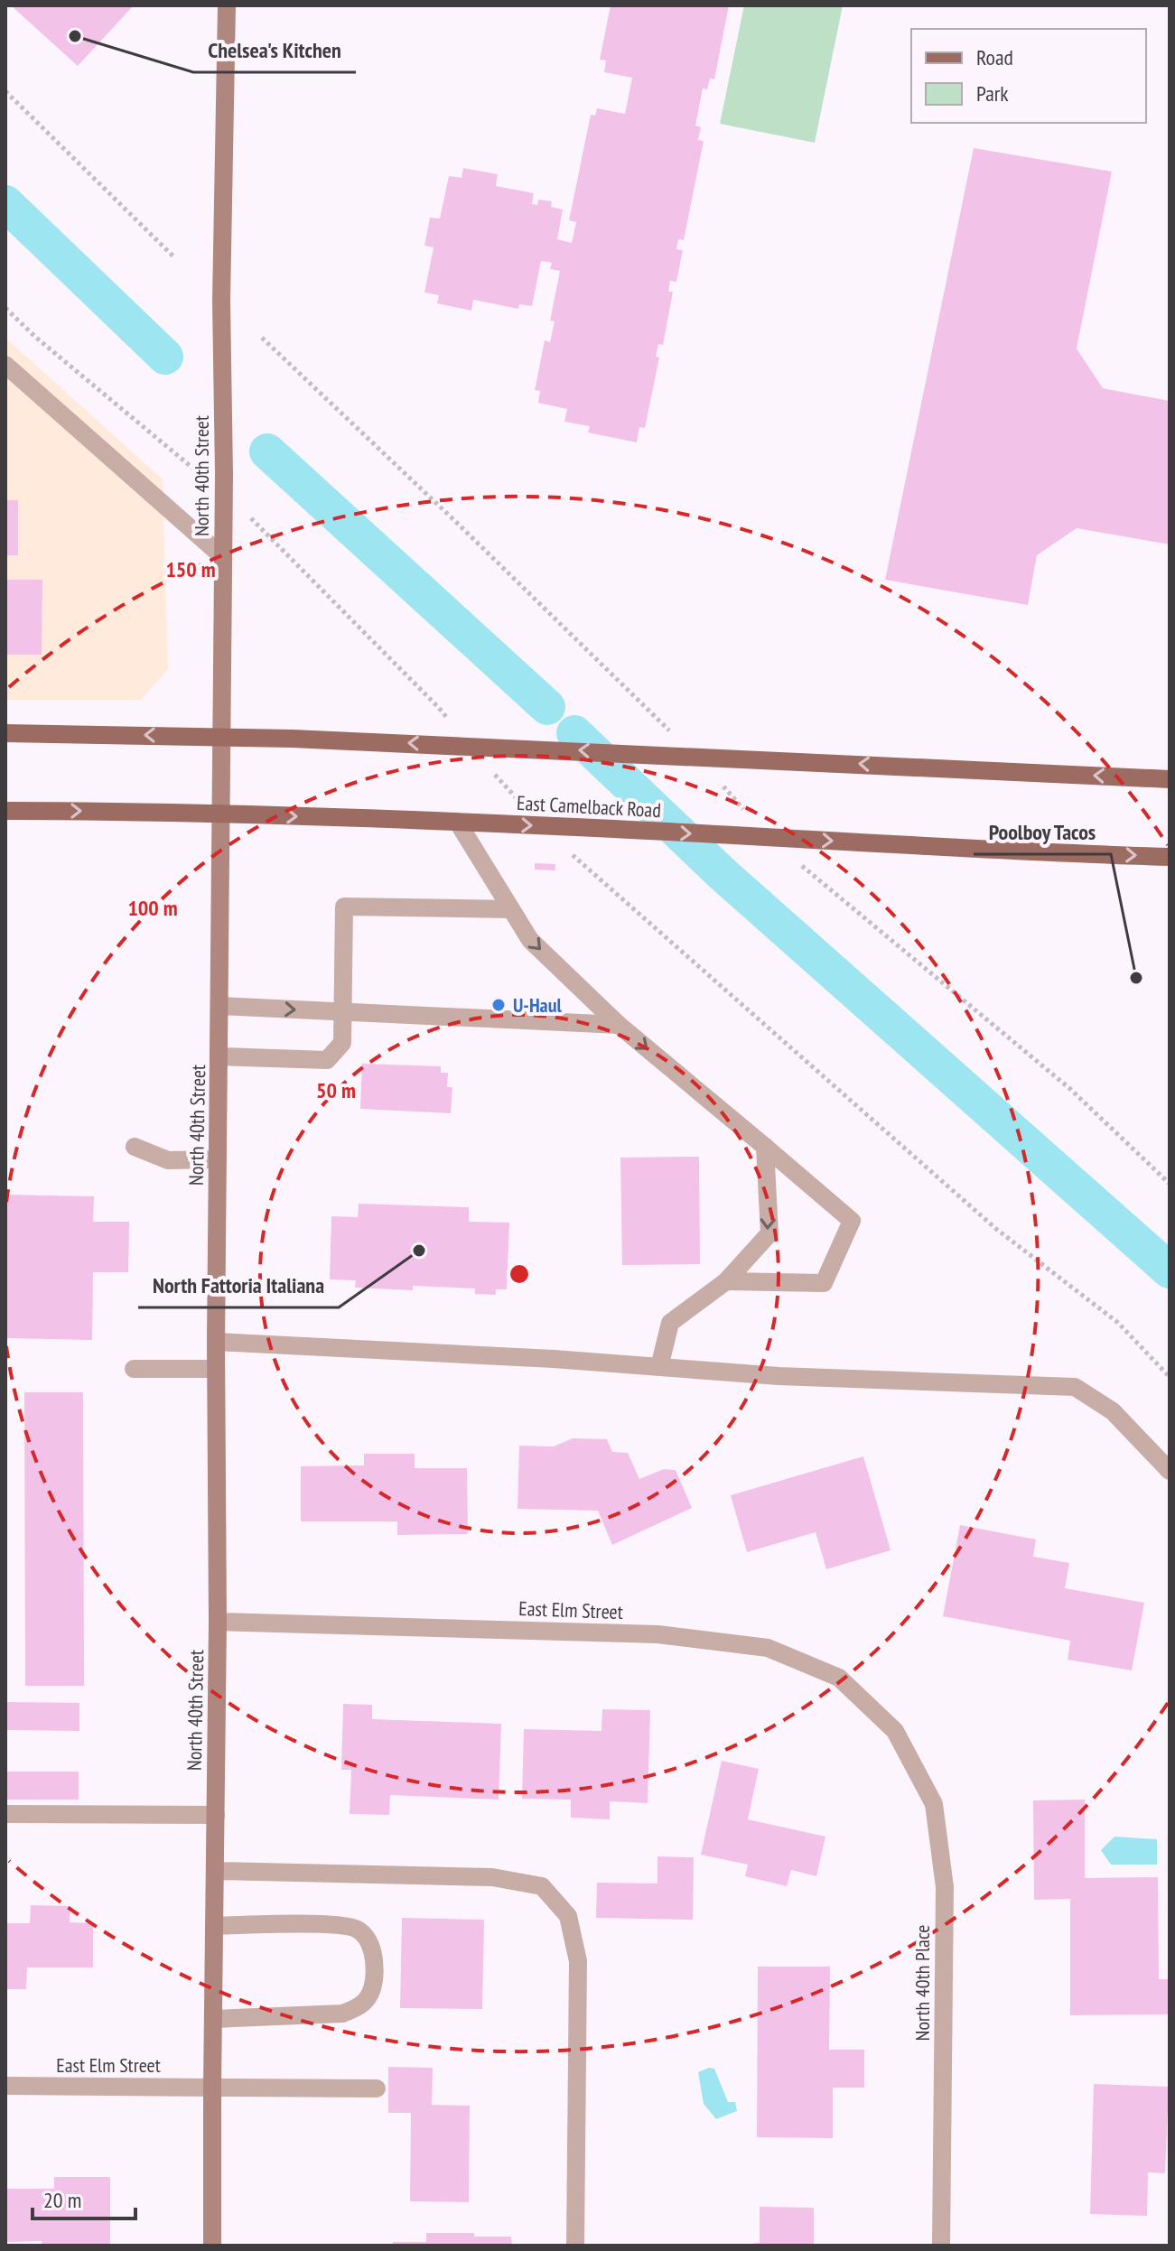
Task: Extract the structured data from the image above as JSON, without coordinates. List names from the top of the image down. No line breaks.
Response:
{"streets":{"main road":["North 40th Street","East Camelback Road"],"street":["East Elm Street","North 40th Place"]},"crossings":[["North 40th Street","East Camelback Road"],["North 40th Street","East Elm Street"],["East Elm Street","North 40th Place"]],"places":["Chelsea's Kitchen","Poolboy Tacos","U-Haul","North Fattoria Italiana"],"legend":["Road","Park"],"scale_bar":"20 m","rings":["150 m","100 m","50 m"]}
